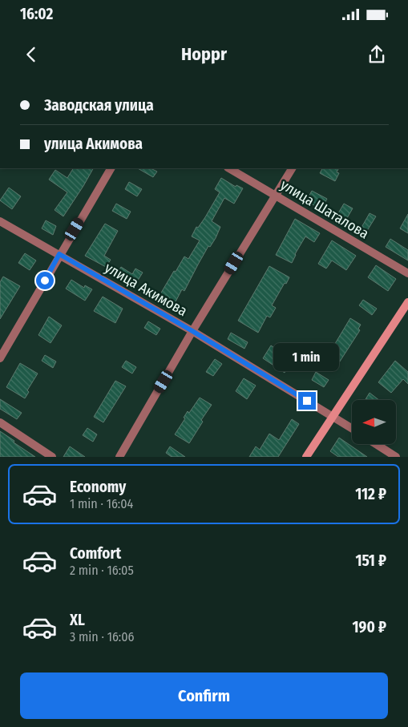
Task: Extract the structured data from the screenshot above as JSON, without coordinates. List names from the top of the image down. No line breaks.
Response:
{"streets":{"street":["улица Шаталова","улица Акимова"]},"north":"left","page":{"status":"16:02","header":"Hoppr","banner":["Заводская улица","улица Акимова"],"bubble":"1 min","list":[{"name":"Economy","note":"1 min · 16:04","value":"112 ₽"},{"name":"Comfort","note":"2 min · 16:05","value":"151 ₽"},{"name":"XL","note":"3 min · 16:06","value":"190 ₽"}],"buttons":"Confirm"}}
